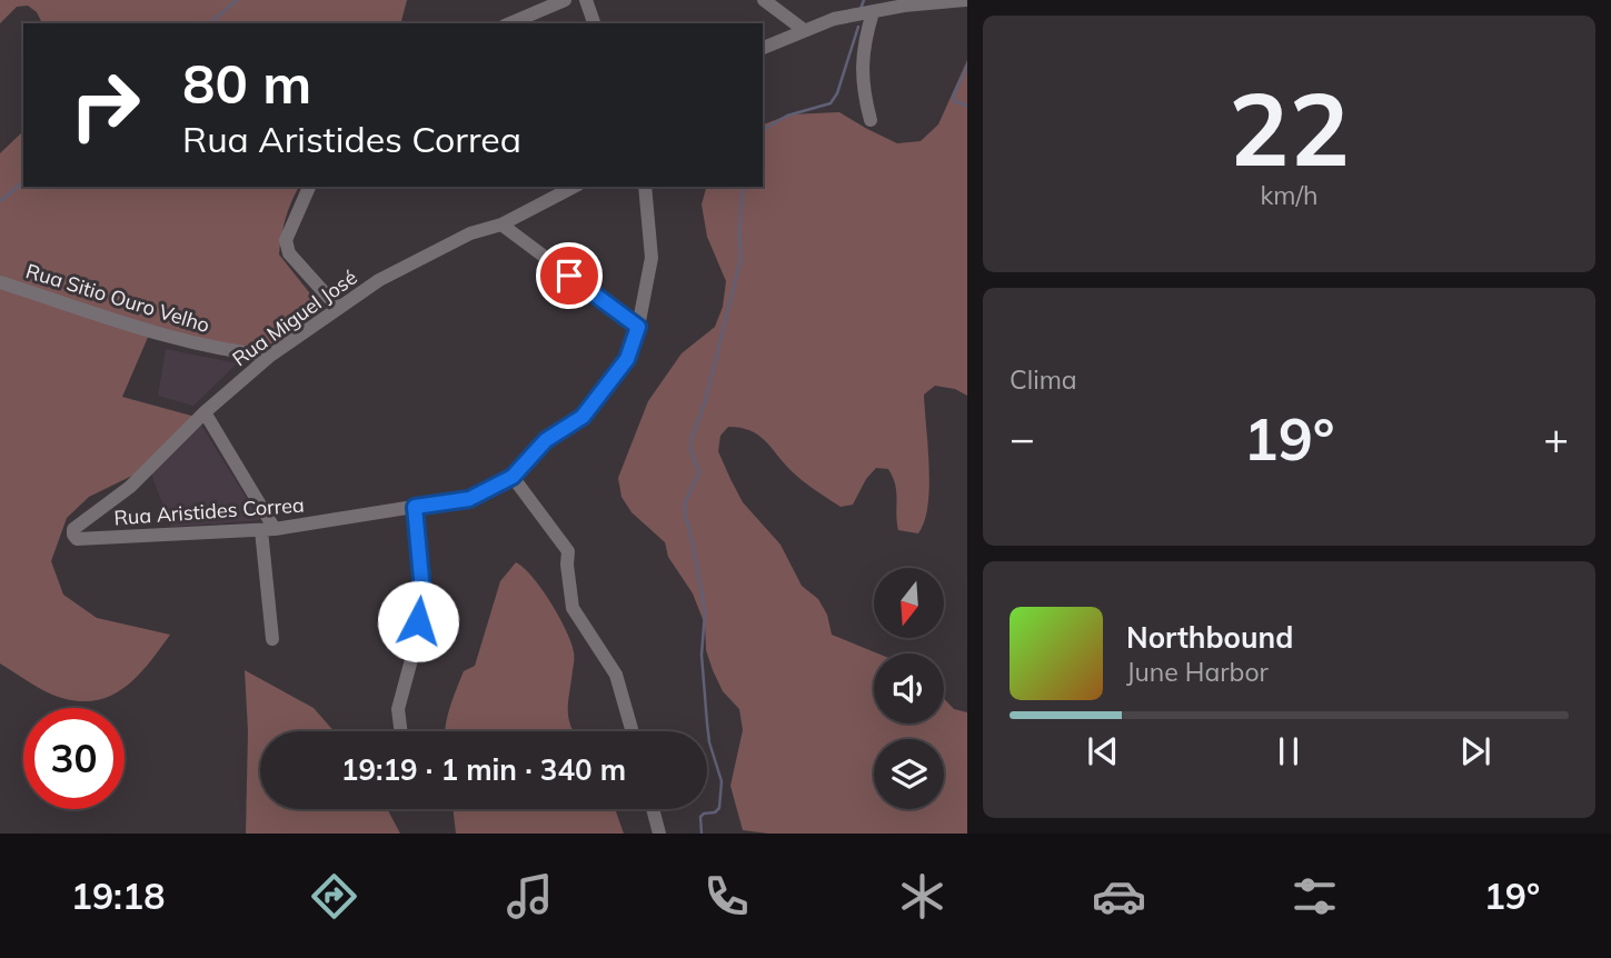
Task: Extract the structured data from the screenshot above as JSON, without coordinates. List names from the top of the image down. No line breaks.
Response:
{"streets":{"street":["Rua Sitio Ouro Velho","Rua Miguel José","Rua Aristides Correa"]},"crossings":[["Rua Sitio Ouro Velho","Rua Miguel José"],["Rua Miguel José","Rua Aristides Correa"]],"north":"bottom","page":{"tile":[["22","km/h"],"Clima"],"turn":["80 m","Rua Aristides Correa"],"heat":["−","19°","+"],"song":["Northbound","June Harbor"],"limit":"30","trip":"19:19 · 1 min · 340 m","tabs":["19:18","19°"]}}
